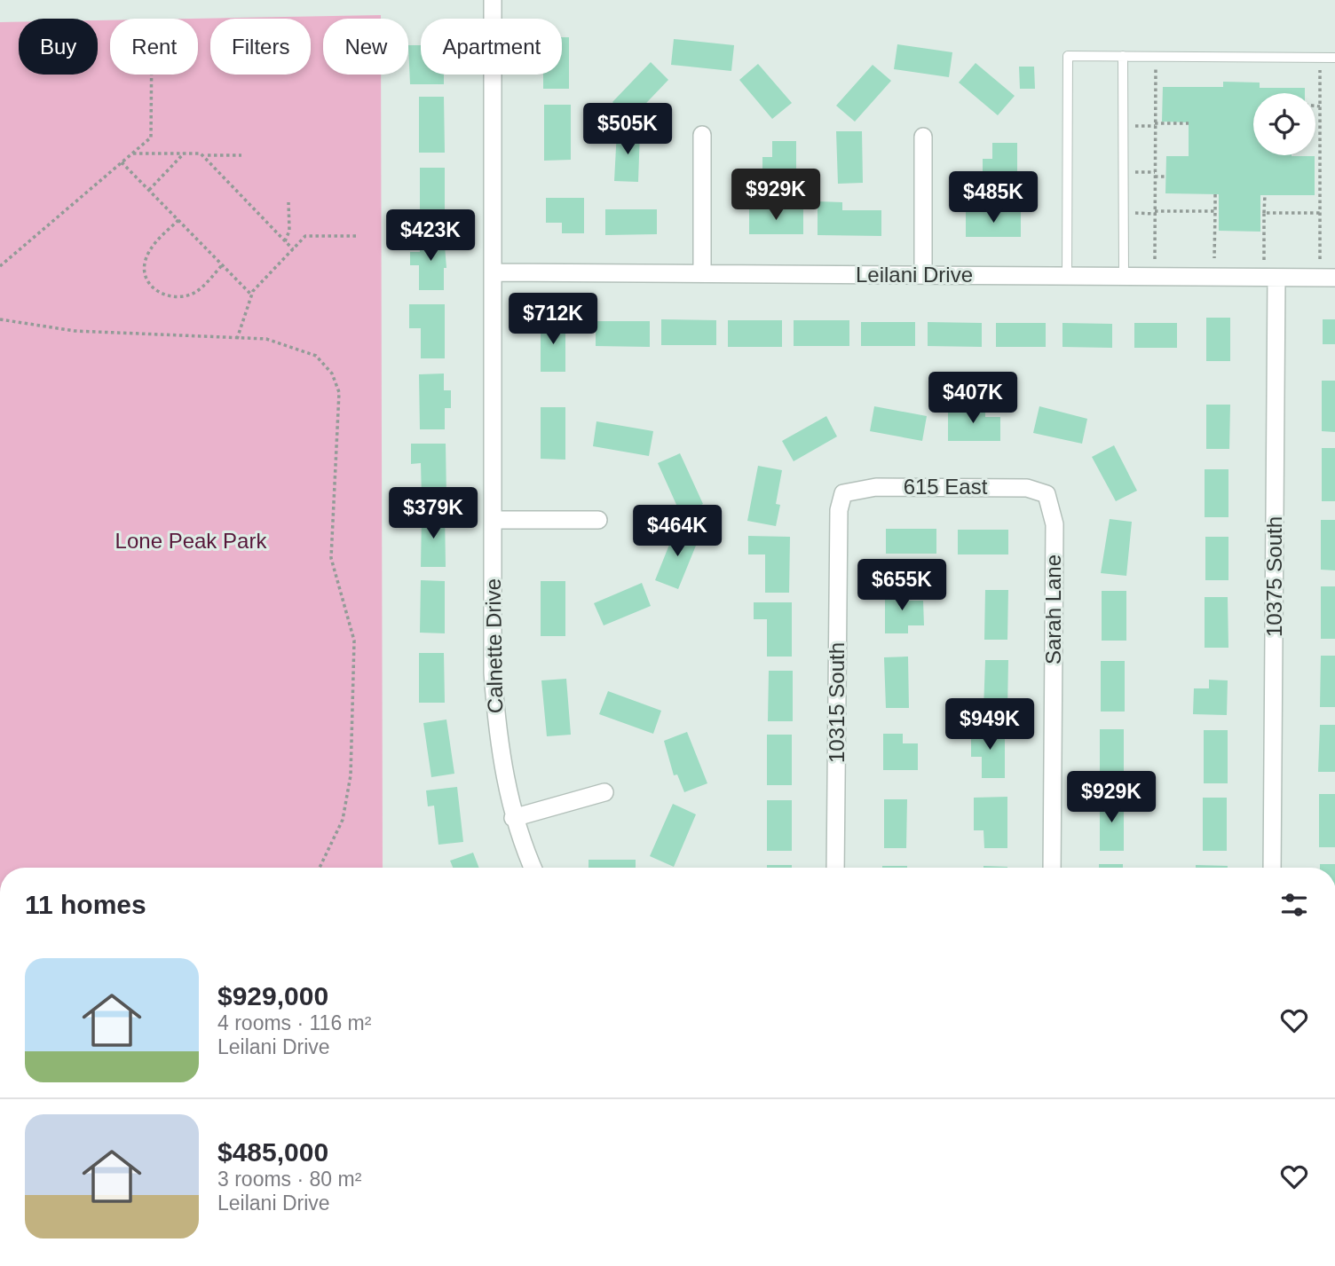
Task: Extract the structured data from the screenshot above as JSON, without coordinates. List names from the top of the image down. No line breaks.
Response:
{"streets":{"street":["Leilani Drive","615 East","10375 South","Sarah Lane","Calnette Drive","10315 South"]},"crossings":[["Leilani Drive","10375 South"],["Leilani Drive","Calnette Drive"],["615 East","Sarah Lane"],["615 East","10315 South"]],"parks":["Lone Peak Park"],"page":{"chip":["Buy","Rent","Filters","New","Apartment"],"price":["$505K","$929K","$485K","$423K","$712K","$407K","$379K","$464K","$655K","$949K","$929K"],"heading":"11 homes","list":[{"name":"$929,000","note":"4 rooms · 116 m² · Leilani Drive"},{"name":"$485,000","note":"3 rooms · 80 m² · Leilani Drive"}]}}
